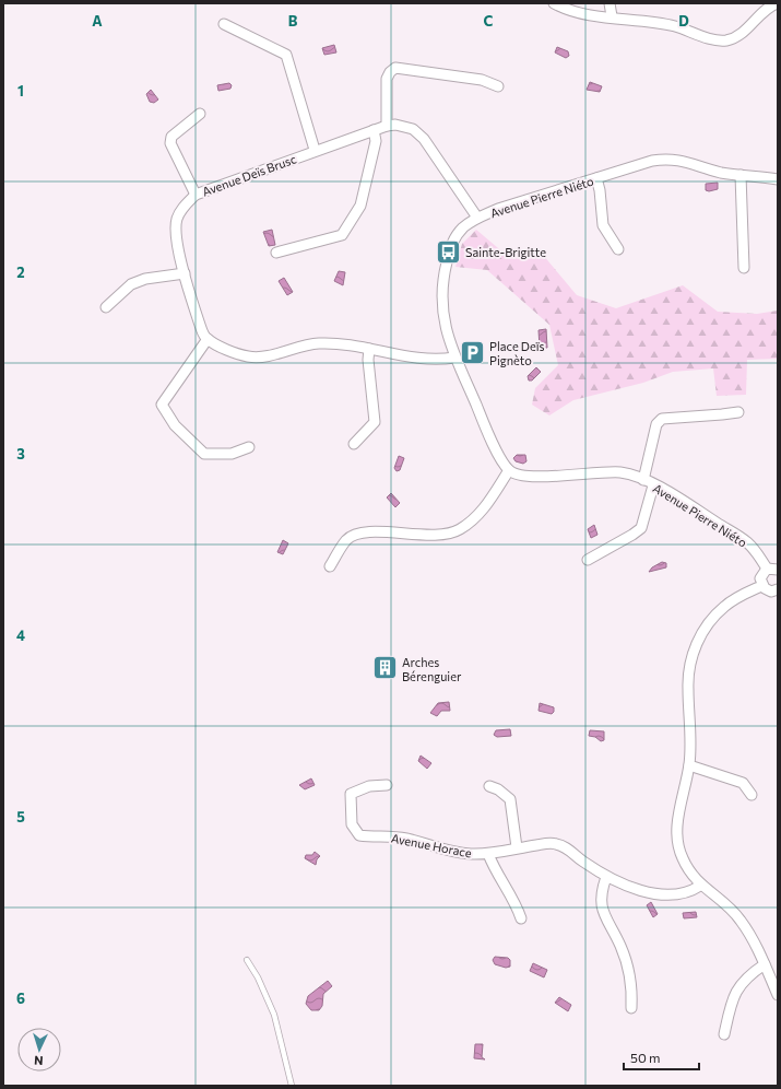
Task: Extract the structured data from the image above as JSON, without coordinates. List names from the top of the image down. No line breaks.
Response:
{"streets":{"street":["Avenue Deïs Brusc","Avenue Pierre Niéto","Avenue Horace"]},"crossings":[["Avenue Deïs Brusc","Avenue Pierre Niéto"]],"places":{"bus stop":["Sainte-Brigitte"],"parking":["Place Deïs Pignèto"],"building":["Arches Bérenguier"]},"scale_bar":"50 m","north":"bottom","grid":{"columns":["A","B","C","D"],"rows":["1","2","3","4","5","6"]}}
